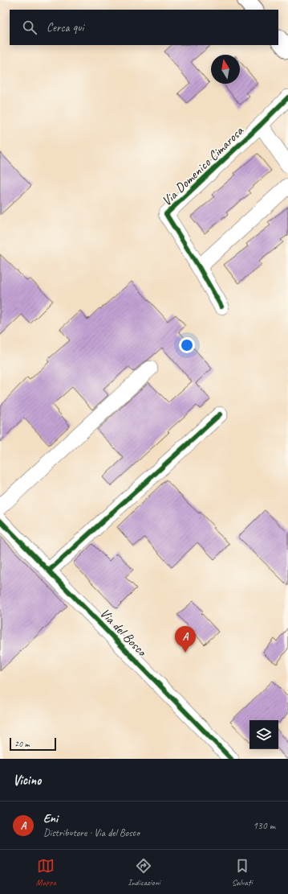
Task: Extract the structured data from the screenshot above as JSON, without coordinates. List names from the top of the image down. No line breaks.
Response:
{"streets":{"street":["Via Domenico Cimarosa","Via del Bosco"]},"scale_bar":"20 m","north":"top","page":{"search":"Cerca qui","pins":"A","scale":"20 m","heading":"Vicino","list":[{"mark":"A","name":"Eni","note":"Distributore · Via del Bosco","value":"130 m"}],"nav":["Mappa","Indicazioni","Salvati"]}}
